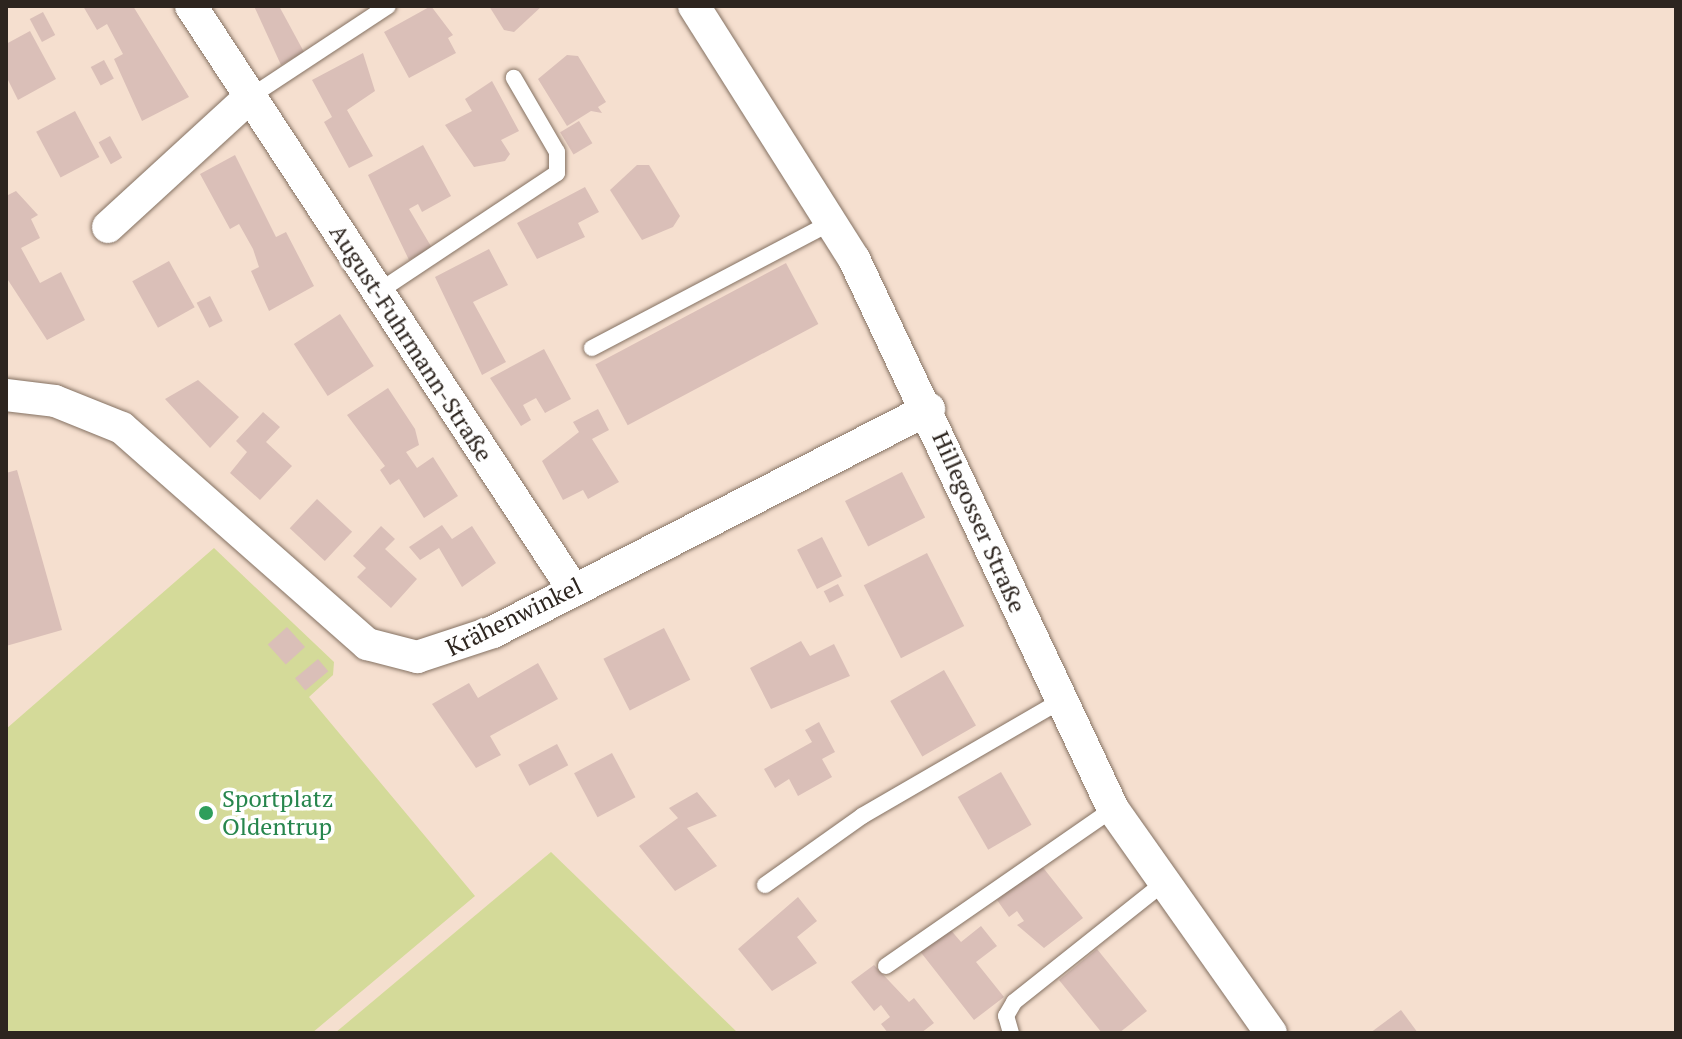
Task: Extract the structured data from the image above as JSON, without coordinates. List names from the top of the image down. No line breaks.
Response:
{"streets":{"street":["August-Fuhrmann-Straße","Hillegosser Straße","Krähenwinkel"]},"crossings":[["August-Fuhrmann-Straße","Krähenwinkel"],["Hillegosser Straße","Krähenwinkel"]],"places":["Sportplatz Oldentrup"]}
